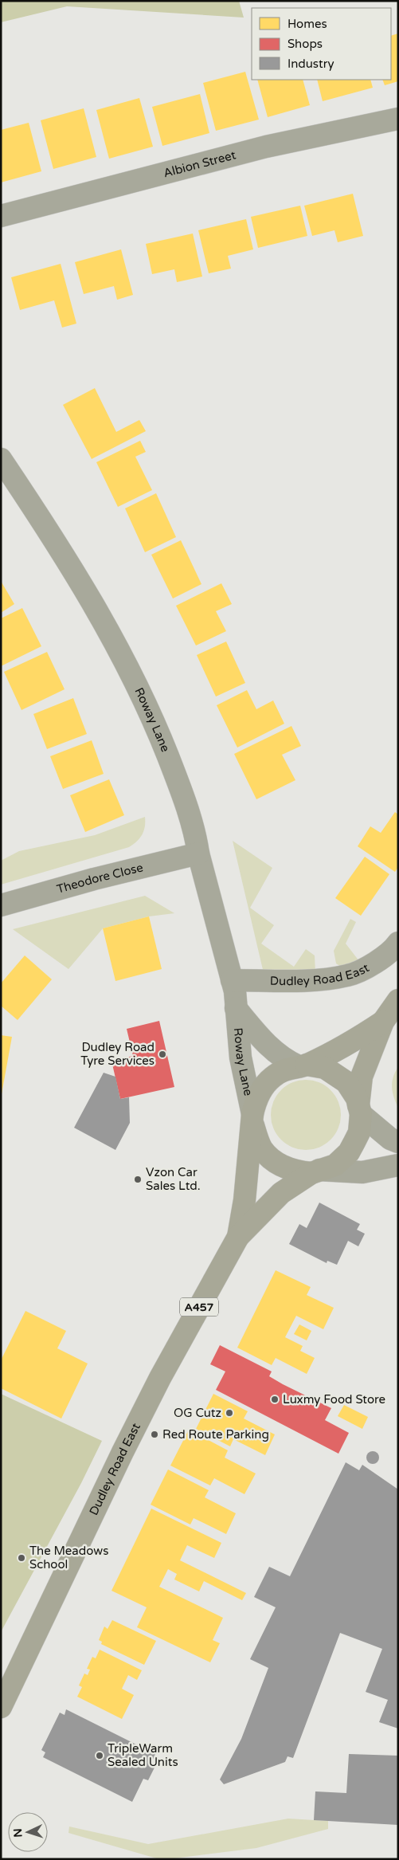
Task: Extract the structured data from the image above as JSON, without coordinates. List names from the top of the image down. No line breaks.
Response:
{"streets":{"main road":["Dudley Road East","A457"],"street":["Albion Street","Roway Lane","Theodore Close"]},"crossings":[["Roway Lane","Theodore Close"],["Roway Lane","Dudley Road East"]],"places":["Dudley Road Tyre Services","Vzon Car Sales Ltd.","Luxmy Food Store","OG Cutz","Red Route Parking","The Meadows School","TripleWarm Sealed Units"],"legend":["Homes","Shops","Industry"],"north":"left"}
